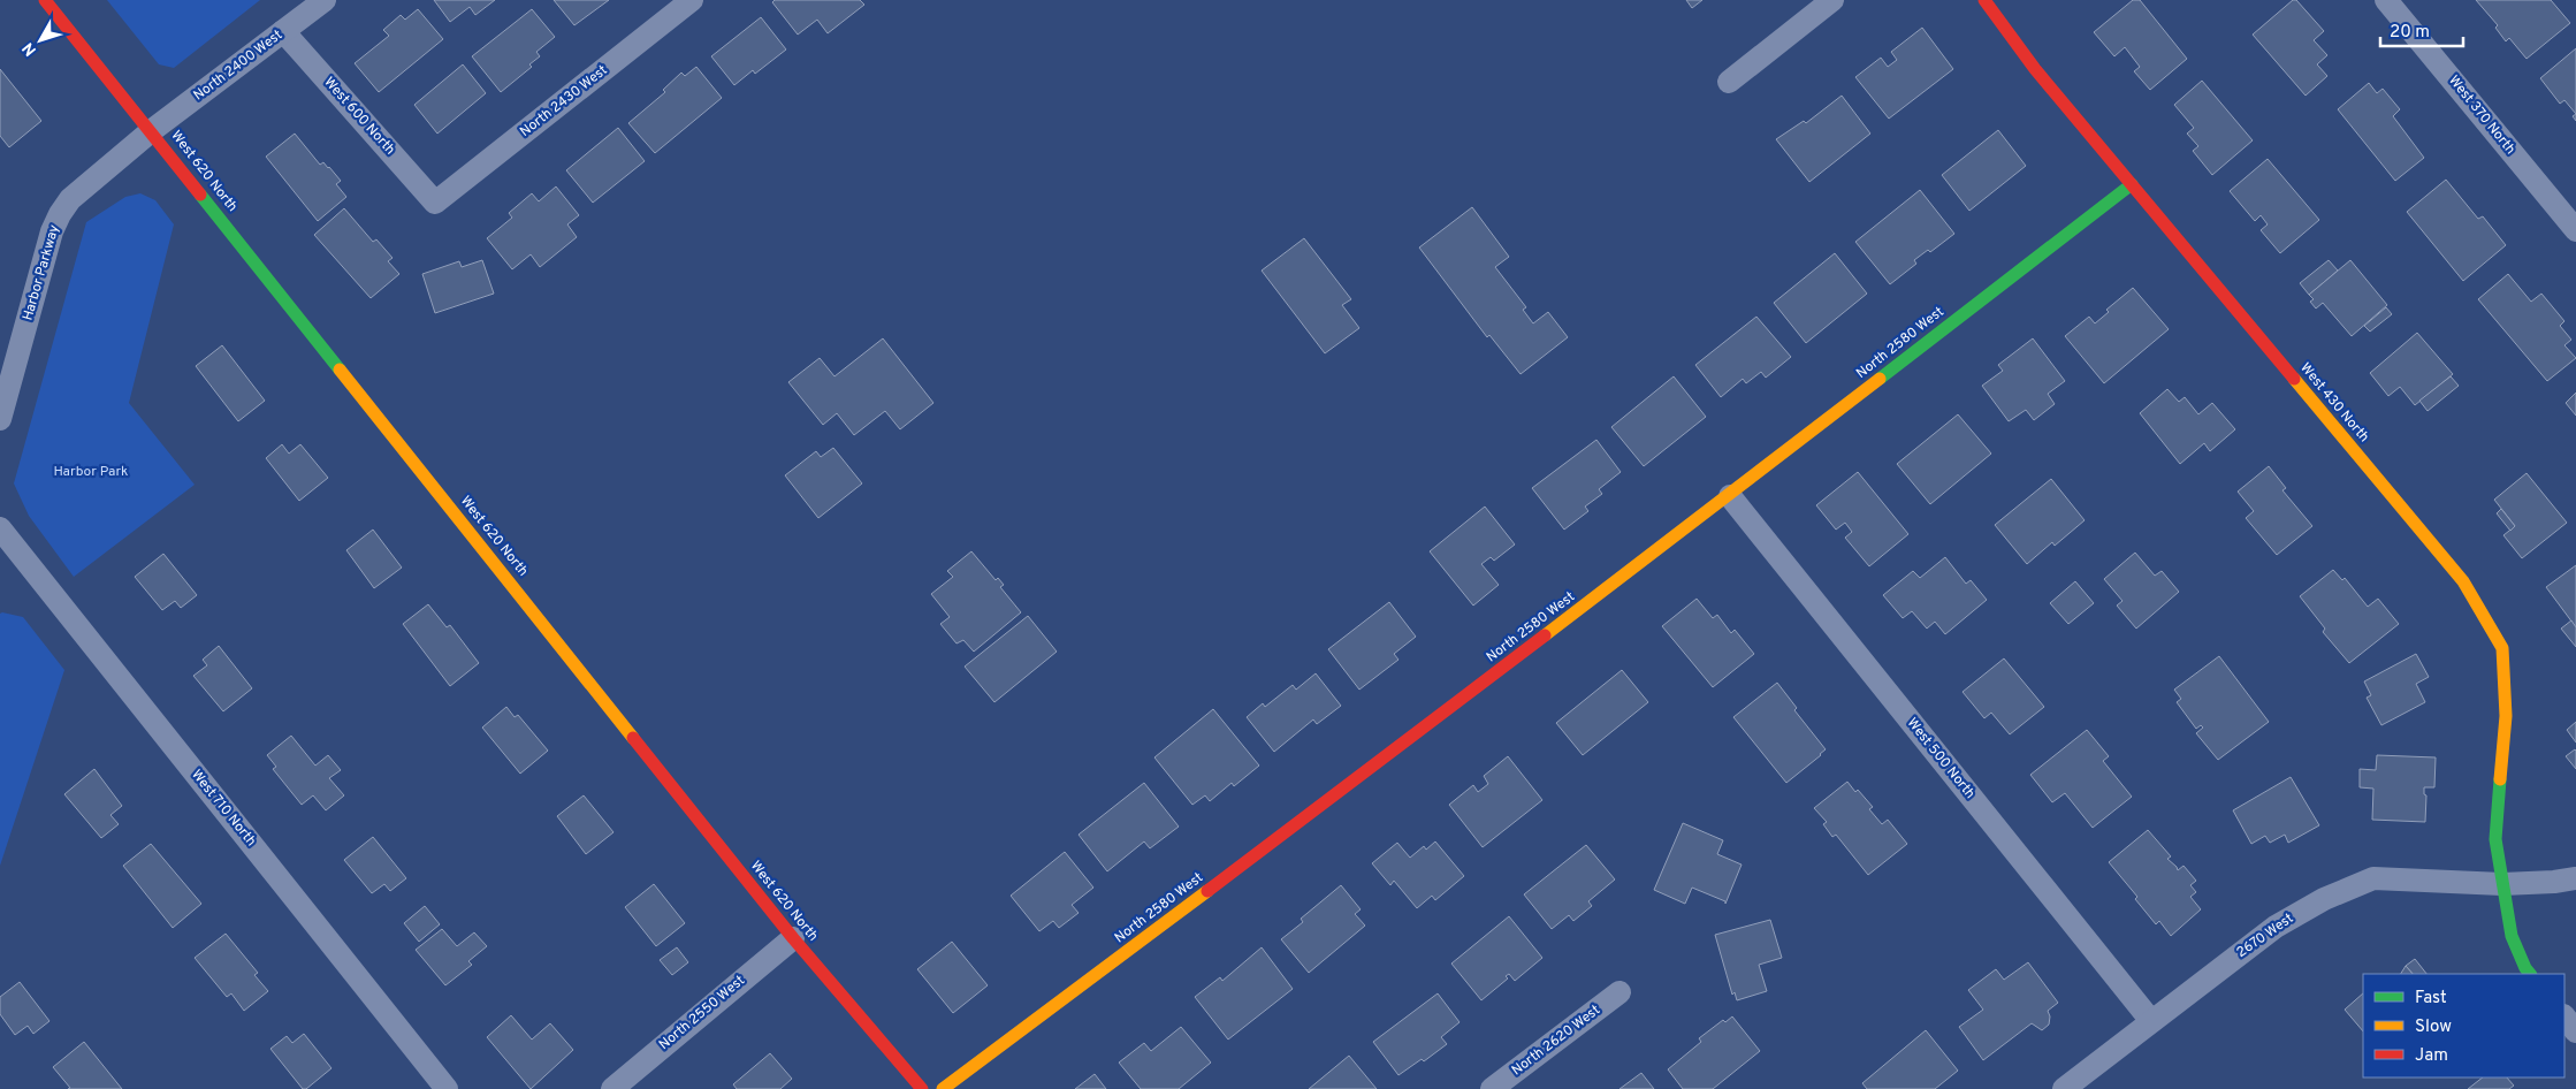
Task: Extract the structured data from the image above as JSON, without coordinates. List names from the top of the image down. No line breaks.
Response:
{"streets":{"street":["North 2400 West","North 2430 West","West 370 North","West 600 North","West 620 North","Harbor Parkway","North 2580 West","West 430 North","West 500 North","West 710 North","2670 West","North 2550 West","North 2620 West"]},"crossings":[["North 2400 West","West 600 North"],["North 2400 West","West 620 North"],["North 2400 West","Harbor Parkway"],["North 2430 West","West 600 North"],["West 620 North","Harbor Parkway"],["West 620 North","North 2550 West"],["North 2580 West","West 430 North"],["North 2580 West","West 500 North"],["West 430 North","2670 West"],["West 500 North","2670 West"]],"parks":["Harbor Park"],"legend":["Fast","Slow","Jam"],"scale_bar":"20 m","north":"bottom left"}
